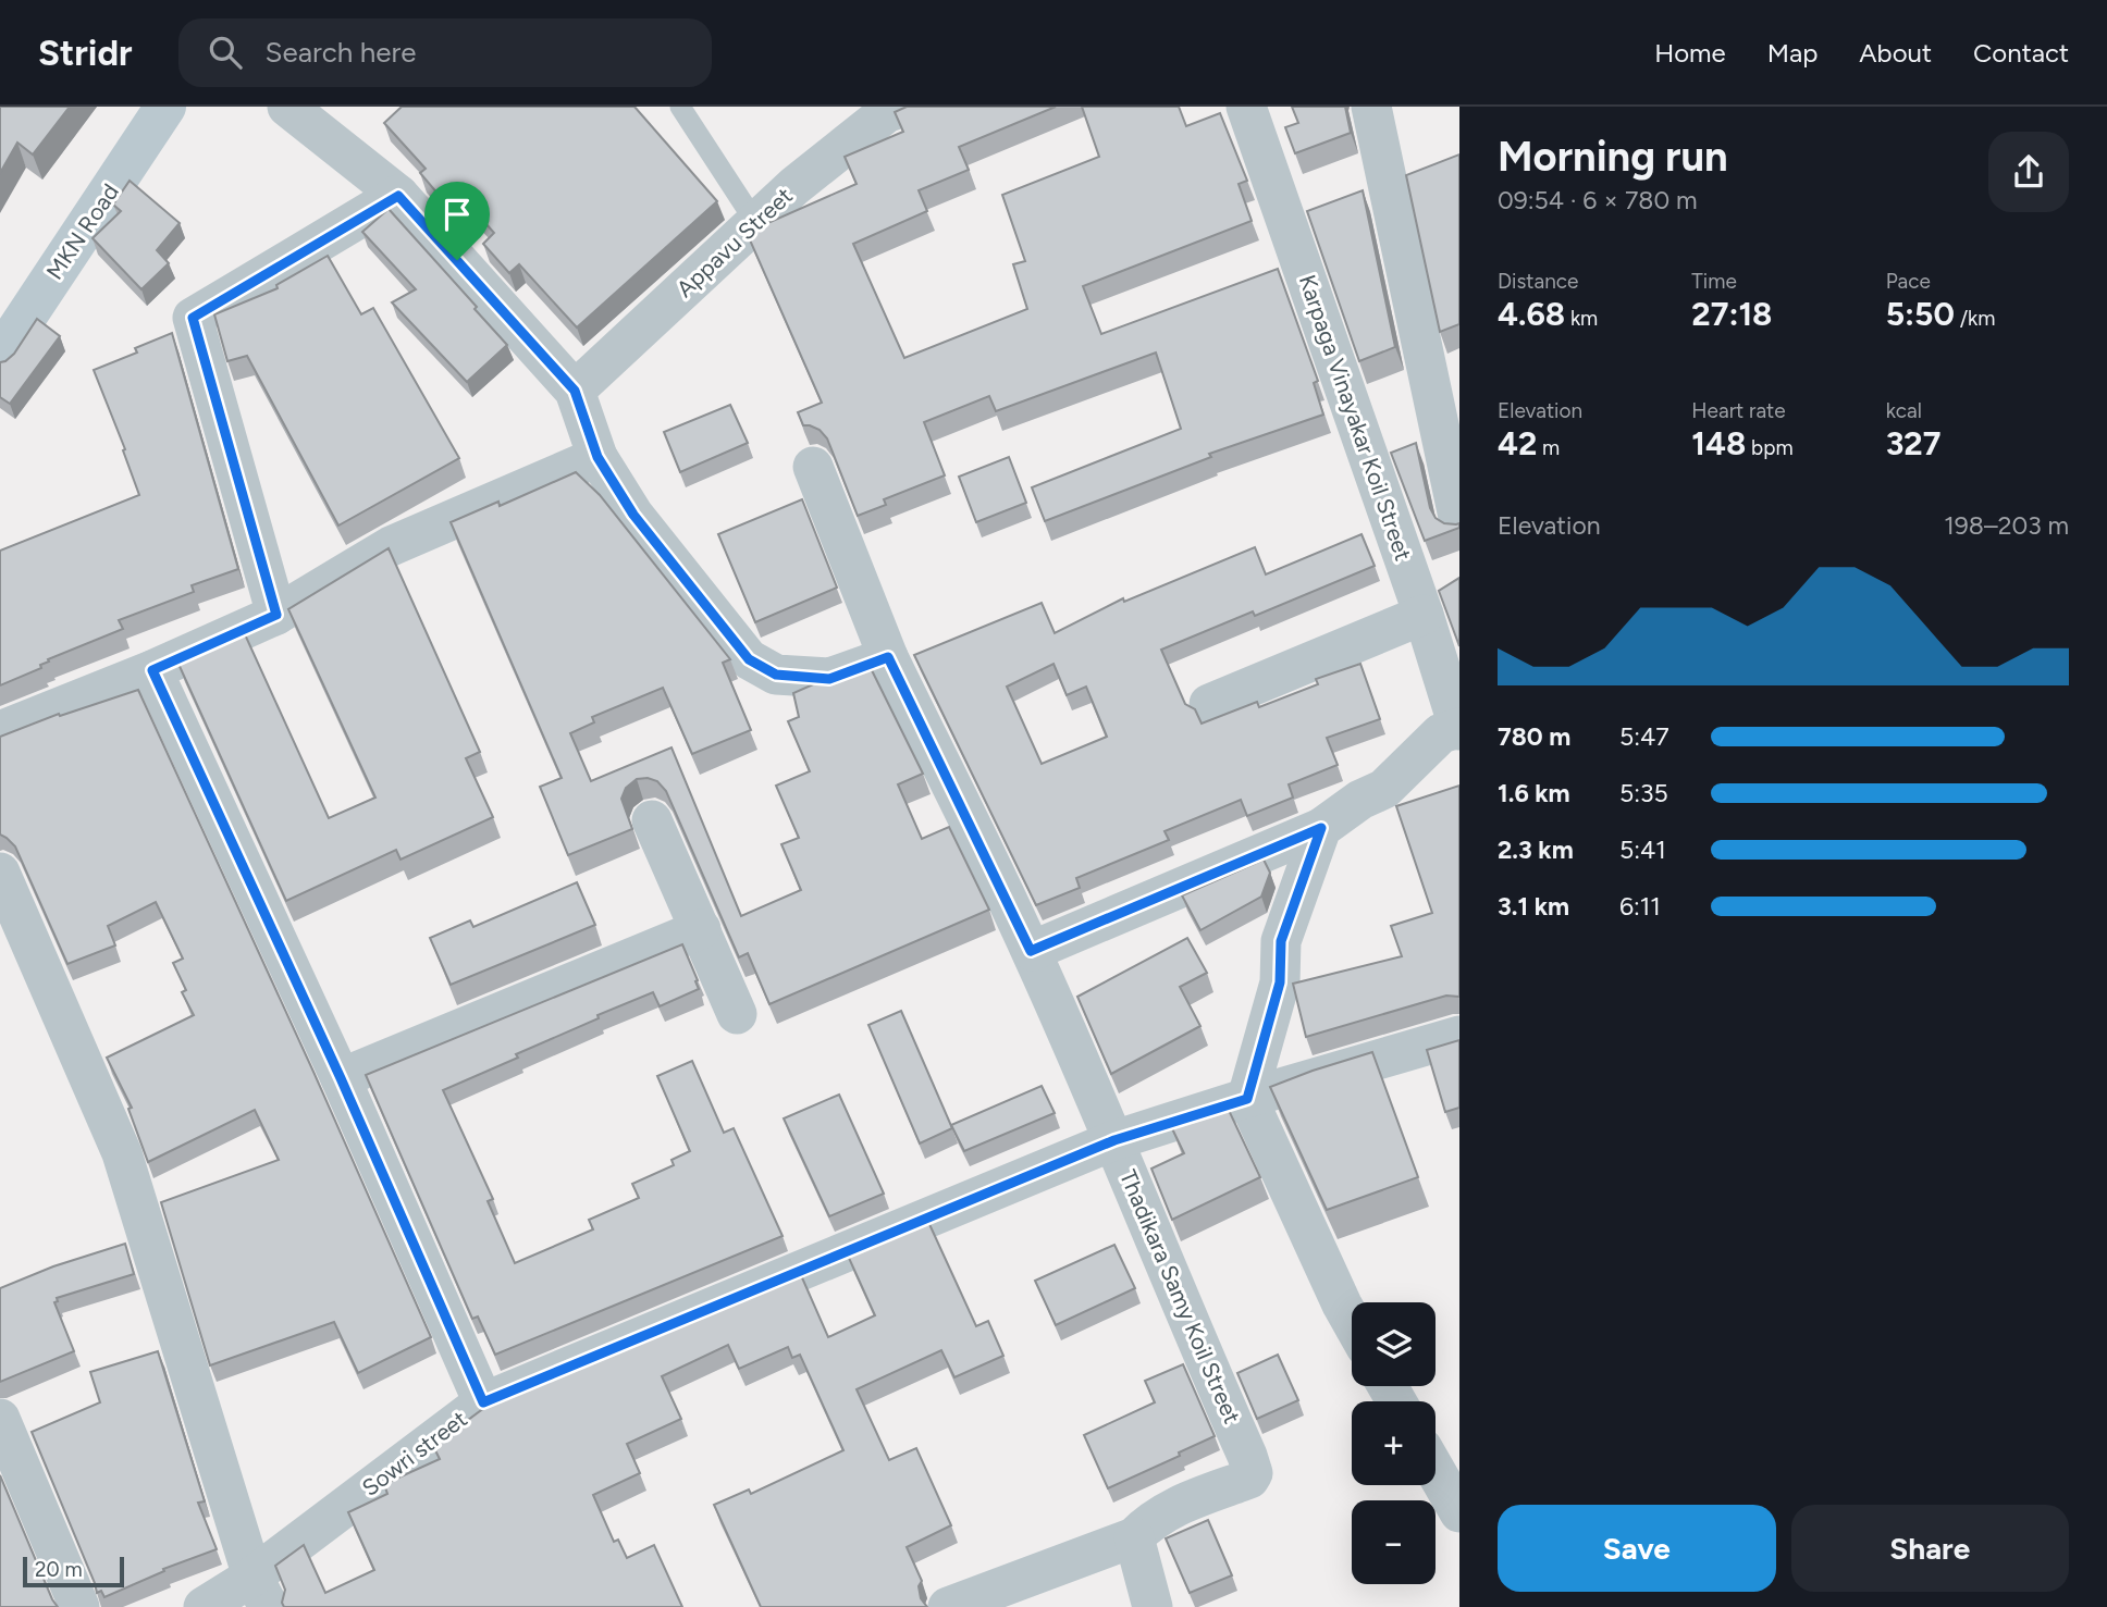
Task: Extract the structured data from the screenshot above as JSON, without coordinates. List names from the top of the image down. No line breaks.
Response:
{"streets":{"street":["MKN Road","Appavu Street","Karpaga Vinayakar Koil Street","Thadikara Samy Koil Street","Sowri street"]},"crossings":[["Thadikara Samy Koil Street","Sowri street"]],"scale_bar":"20 m","page":{"header":"Stridr","search":"Search here","nav":["Home","Map","About","Contact"],"heading":["Morning run","09:54 · 6 × 780 m"],"stats":[["Distance","4.68 km"],["Time","27:18"],["Pace","5:50 /km"],["Elevation","42 m"],["Heart rate","148 bpm"],["kcal","327"]],"chart":["Elevation","198–203 m"],"list":[{"name":"780 m","note":"5:47"},{"name":"1.6 km","note":"5:35"},{"name":"2.3 km","note":"5:41"},{"name":"3.1 km","note":"6:11"}],"map_buttons":["+","−"],"buttons":["Save","Share"],"scale":"20 m"}}
